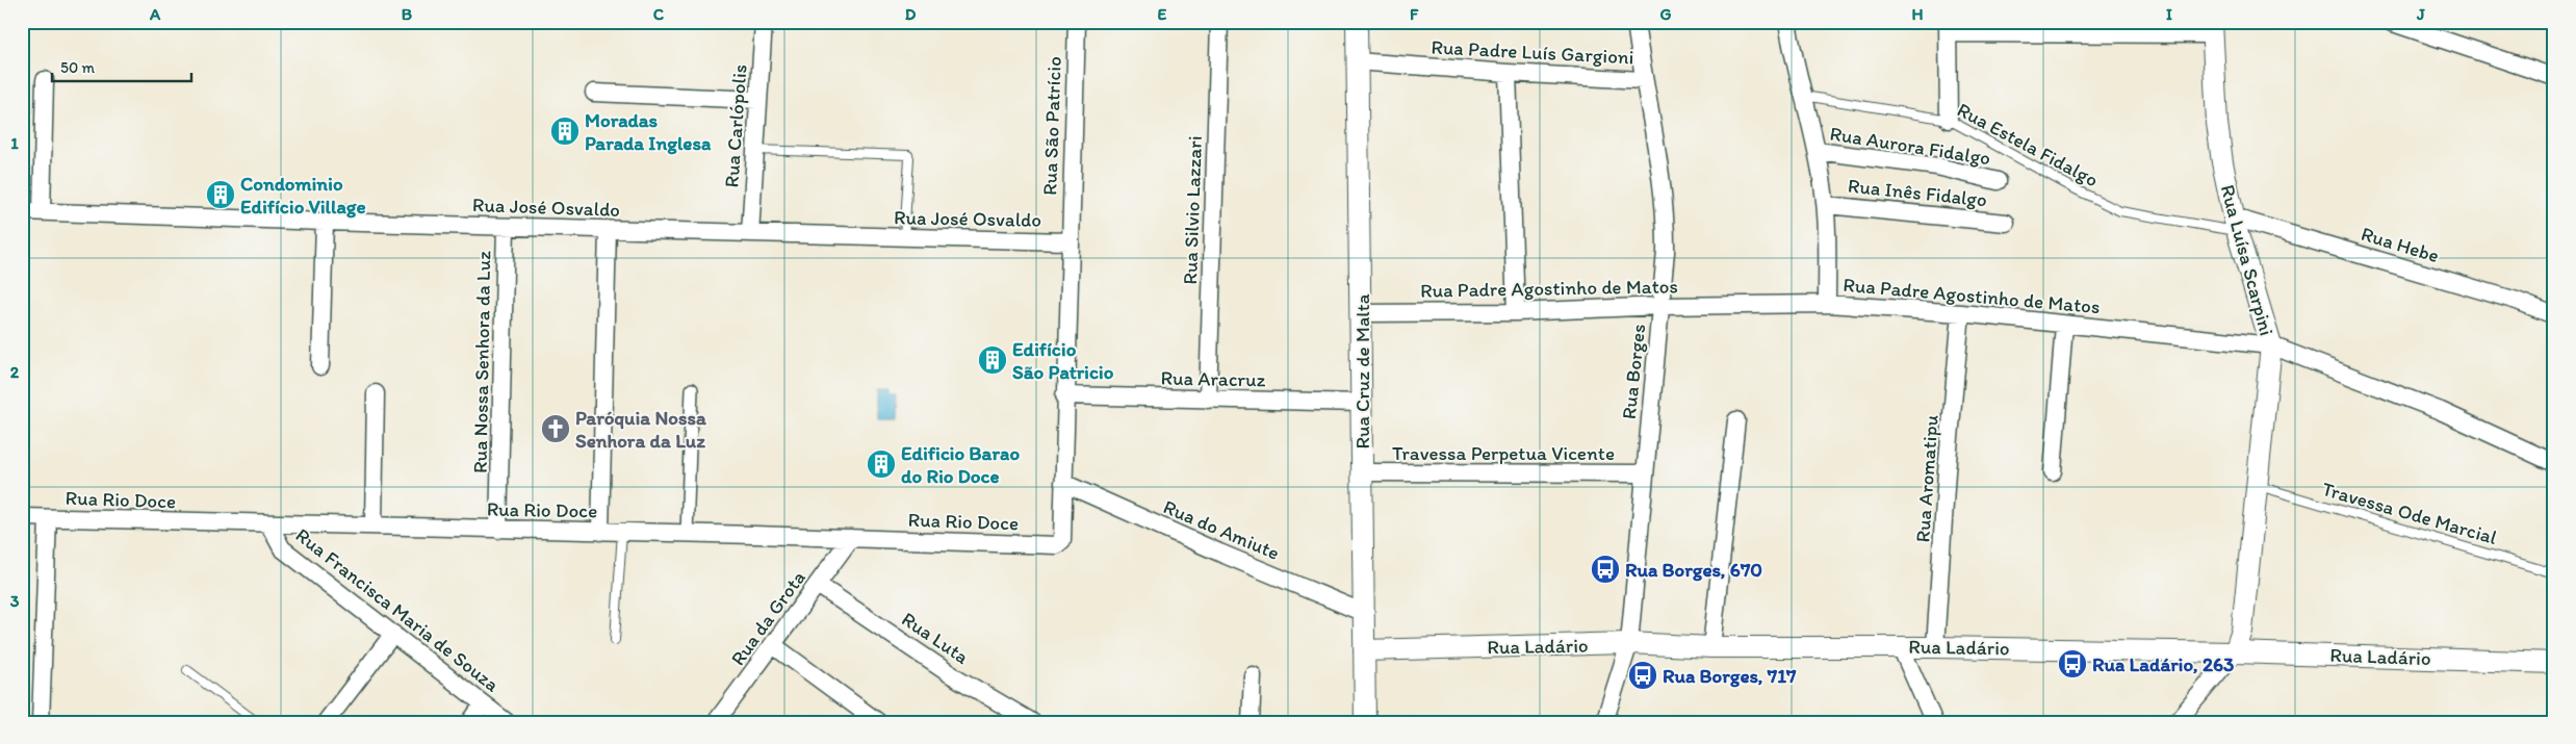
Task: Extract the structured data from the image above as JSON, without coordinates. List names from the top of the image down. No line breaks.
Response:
{"streets":{"street":["Rua Padre Luís Gargioni","Rua Carlópolis","Rua São Patrício","Rua Aurora Fidalgo","Rua Inês Fidalgo","Rua José Osvaldo","Rua Silvio Lazzari","Rua Hebe","Rua Luísa Scarpini","Rua Padre Agostinho de Matos","Rua Nossa Senhora da Luz","Rua Cruz de Malta","Rua Borges","Rua Aracruz","Travessa Perpetua Vicente","Rua Aromatipu","Rua Rio Doce","Rua do Amiute","Rua Francisca Maria de Souza","Rua da Grota","Rua Luta","Rua Ladário"],"lane":["Rua Estela Fidalgo","Travessa Ode Marcial"]},"crossings":[["Rua Padre Luís Gargioni","Rua Cruz de Malta"],["Rua Padre Luís Gargioni","Rua Borges"],["Rua Carlópolis","Rua José Osvaldo"],["Rua São Patrício","Rua José Osvaldo"],["Rua São Patrício","Rua Aracruz"],["Rua São Patrício","Rua Rio Doce"],["Rua São Patrício","Rua do Amiute"],["Rua Estela Fidalgo","Rua Hebe"],["Rua Estela Fidalgo","Rua Luísa Scarpini"],["Rua José Osvaldo","Rua Nossa Senhora da Luz"],["Rua Silvio Lazzari","Rua Aracruz"],["Rua Hebe","Rua Luísa Scarpini"],["Rua Luísa Scarpini","Rua Padre Agostinho de Matos"],["Rua Luísa Scarpini","Travessa Ode Marcial"],["Rua Luísa Scarpini","Rua Ladário"],["Rua Padre Agostinho de Matos","Rua Cruz de Malta"],["Rua Padre Agostinho de Matos","Rua Borges"],["Rua Padre Agostinho de Matos","Rua Aromatipu"],["Rua Nossa Senhora da Luz","Rua Rio Doce"],["Rua Cruz de Malta","Rua Aracruz"],["Rua Cruz de Malta","Travessa Perpetua Vicente"],["Rua Cruz de Malta","Rua do Amiute"],["Rua Cruz de Malta","Rua Ladário"],["Rua Borges","Travessa Perpetua Vicente"],["Rua Borges","Rua Ladário"],["Rua Aromatipu","Rua Ladário"],["Rua Rio Doce","Rua Francisca Maria de Souza"],["Rua Rio Doce","Rua da Grota"],["Rua da Grota","Rua Luta"]],"places":{"building":["Moradas Parada Inglesa","Condominio Edifício Village","Edifício São Patricio","Edificio Barao do Rio Doce"],"church":["Paróquia Nossa Senhora da Luz"],"bus stop":["Rua Borges, 670","Rua Ladário, 263","Rua Borges, 717"]},"scale_bar":"50 m","grid":{"columns":["A","B","C","D","E","F","G","H","I","J"],"rows":["1","2","3"]}}
